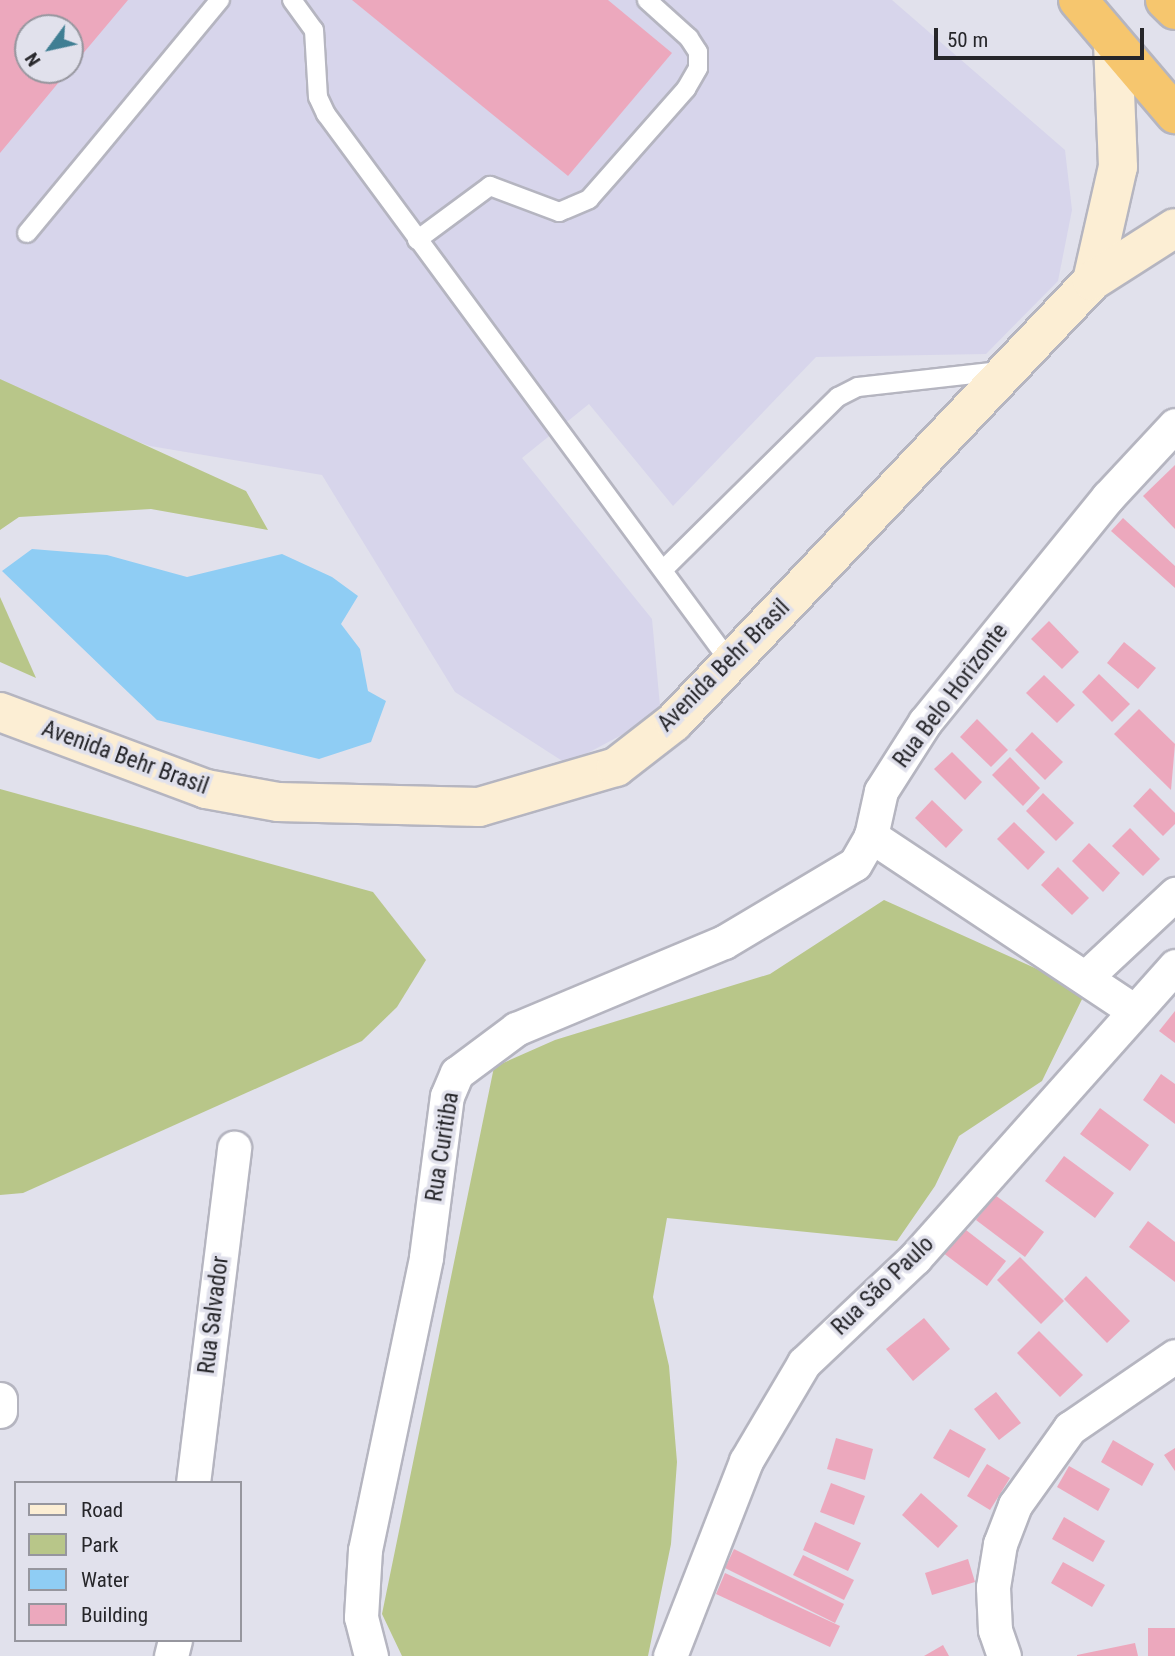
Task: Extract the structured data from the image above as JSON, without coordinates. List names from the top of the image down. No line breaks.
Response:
{"streets":{"street":["Avenida Behr Brasil","Rua Belo Horizonte","Rua Curitiba","Rua São Paulo","Rua Salvador"]},"crossings":[["Rua Belo Horizonte","Rua Curitiba"]],"legend":["Road","Park","Water","Building"],"scale_bar":"50 m","north":"bottom left"}
